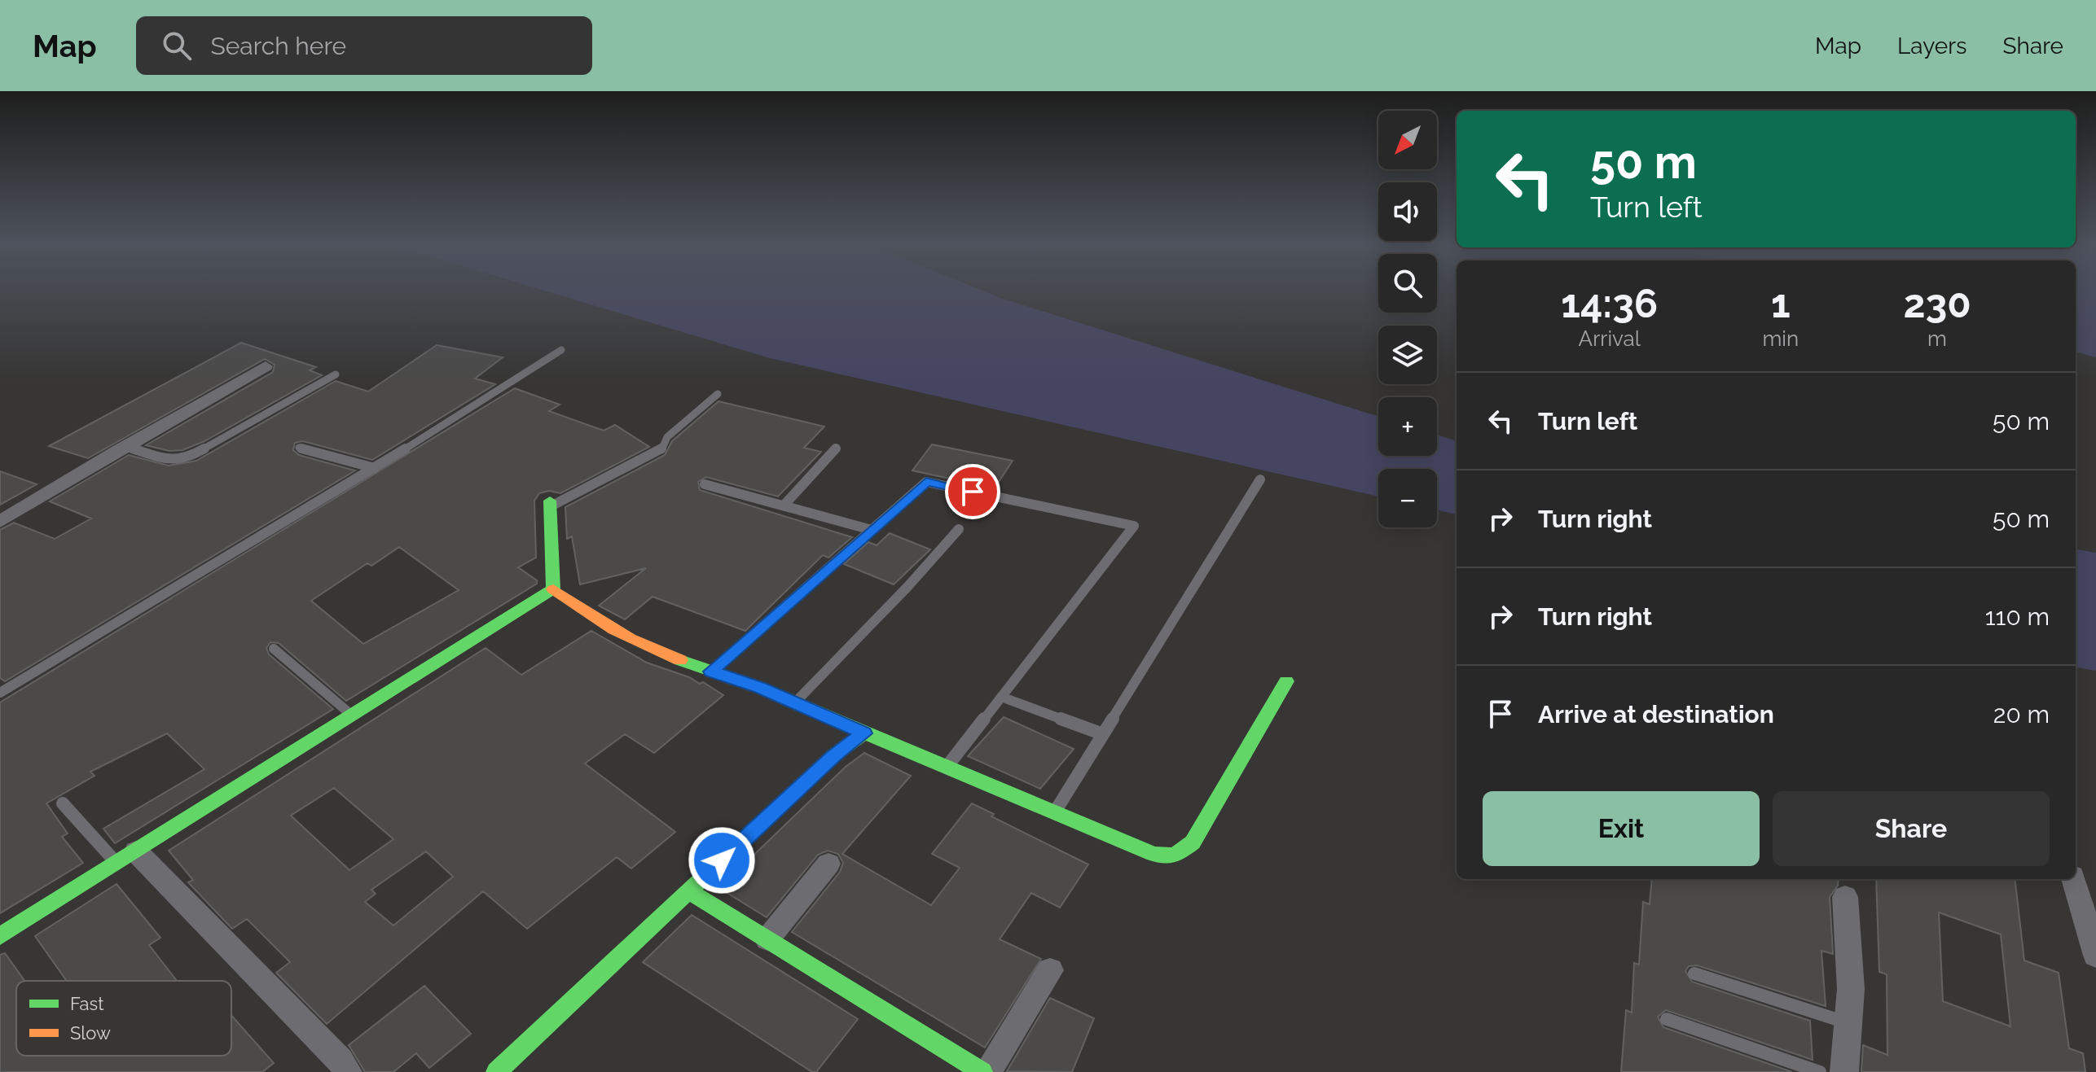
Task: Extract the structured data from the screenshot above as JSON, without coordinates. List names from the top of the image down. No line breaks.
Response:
{"legend":["Fast","Slow"],"north":"bottom left","page":{"header":"Map","search":"Search here","nav":["Map","Layers","Share"],"map_buttons":["+","−"],"turn":["50 m","Turn left"],"eta":["14:36","Arrival","1","min","230","m"],"list":[{"name":"Turn left","value":"50 m"},{"name":"Turn right","value":"50 m"},{"name":"Turn right","value":"110 m"},{"name":"Arrive at destination","value":"20 m"}],"buttons":["Exit","Share"]}}
